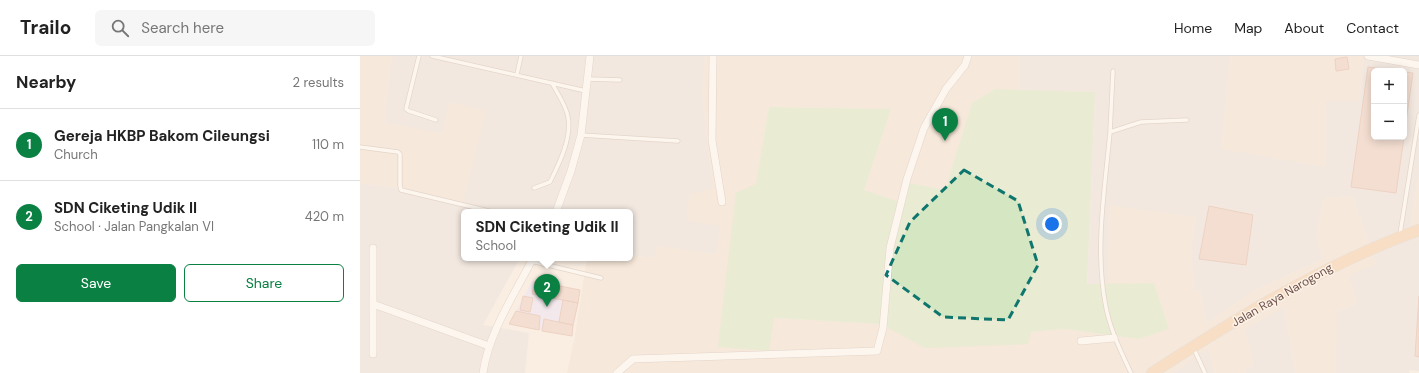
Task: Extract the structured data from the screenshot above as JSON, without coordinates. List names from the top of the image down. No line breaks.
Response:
{"streets":{"main road":["Jalan Raya Narogong"]},"page":{"header":"Trailo","search":"Search here","nav":["Home","Map","About","Contact"],"heading":["Nearby","2 results"],"map_buttons":["+","−"],"list":[{"mark":"1","name":"Gereja HKBP Bakom Cileungsi","note":"Church","value":"110 m"},{"mark":"2","name":"SDN Ciketing Udik II","note":"School · Jalan Pangkalan VI","value":"420 m"}],"pins":["1","2"],"popup":["SDN Ciketing Udik II","School"],"buttons":["Save","Share"]}}
